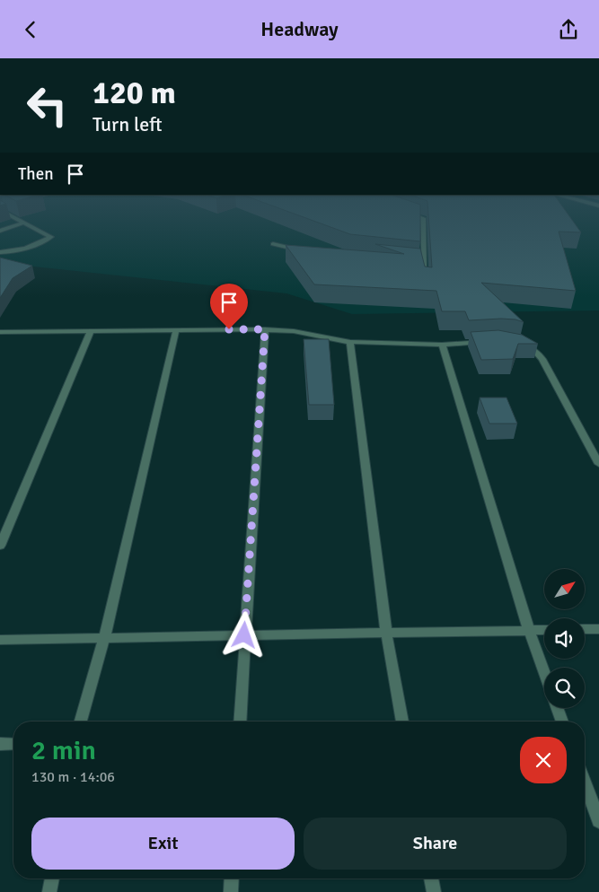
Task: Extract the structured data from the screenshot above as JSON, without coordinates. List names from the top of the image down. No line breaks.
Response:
{"north":"top right","page":{"header":"Headway","turn":["120 m","Turn left"],"then":"Then","heading":["2 min","130 m · 14:06"],"buttons":["Exit","Share"]}}
